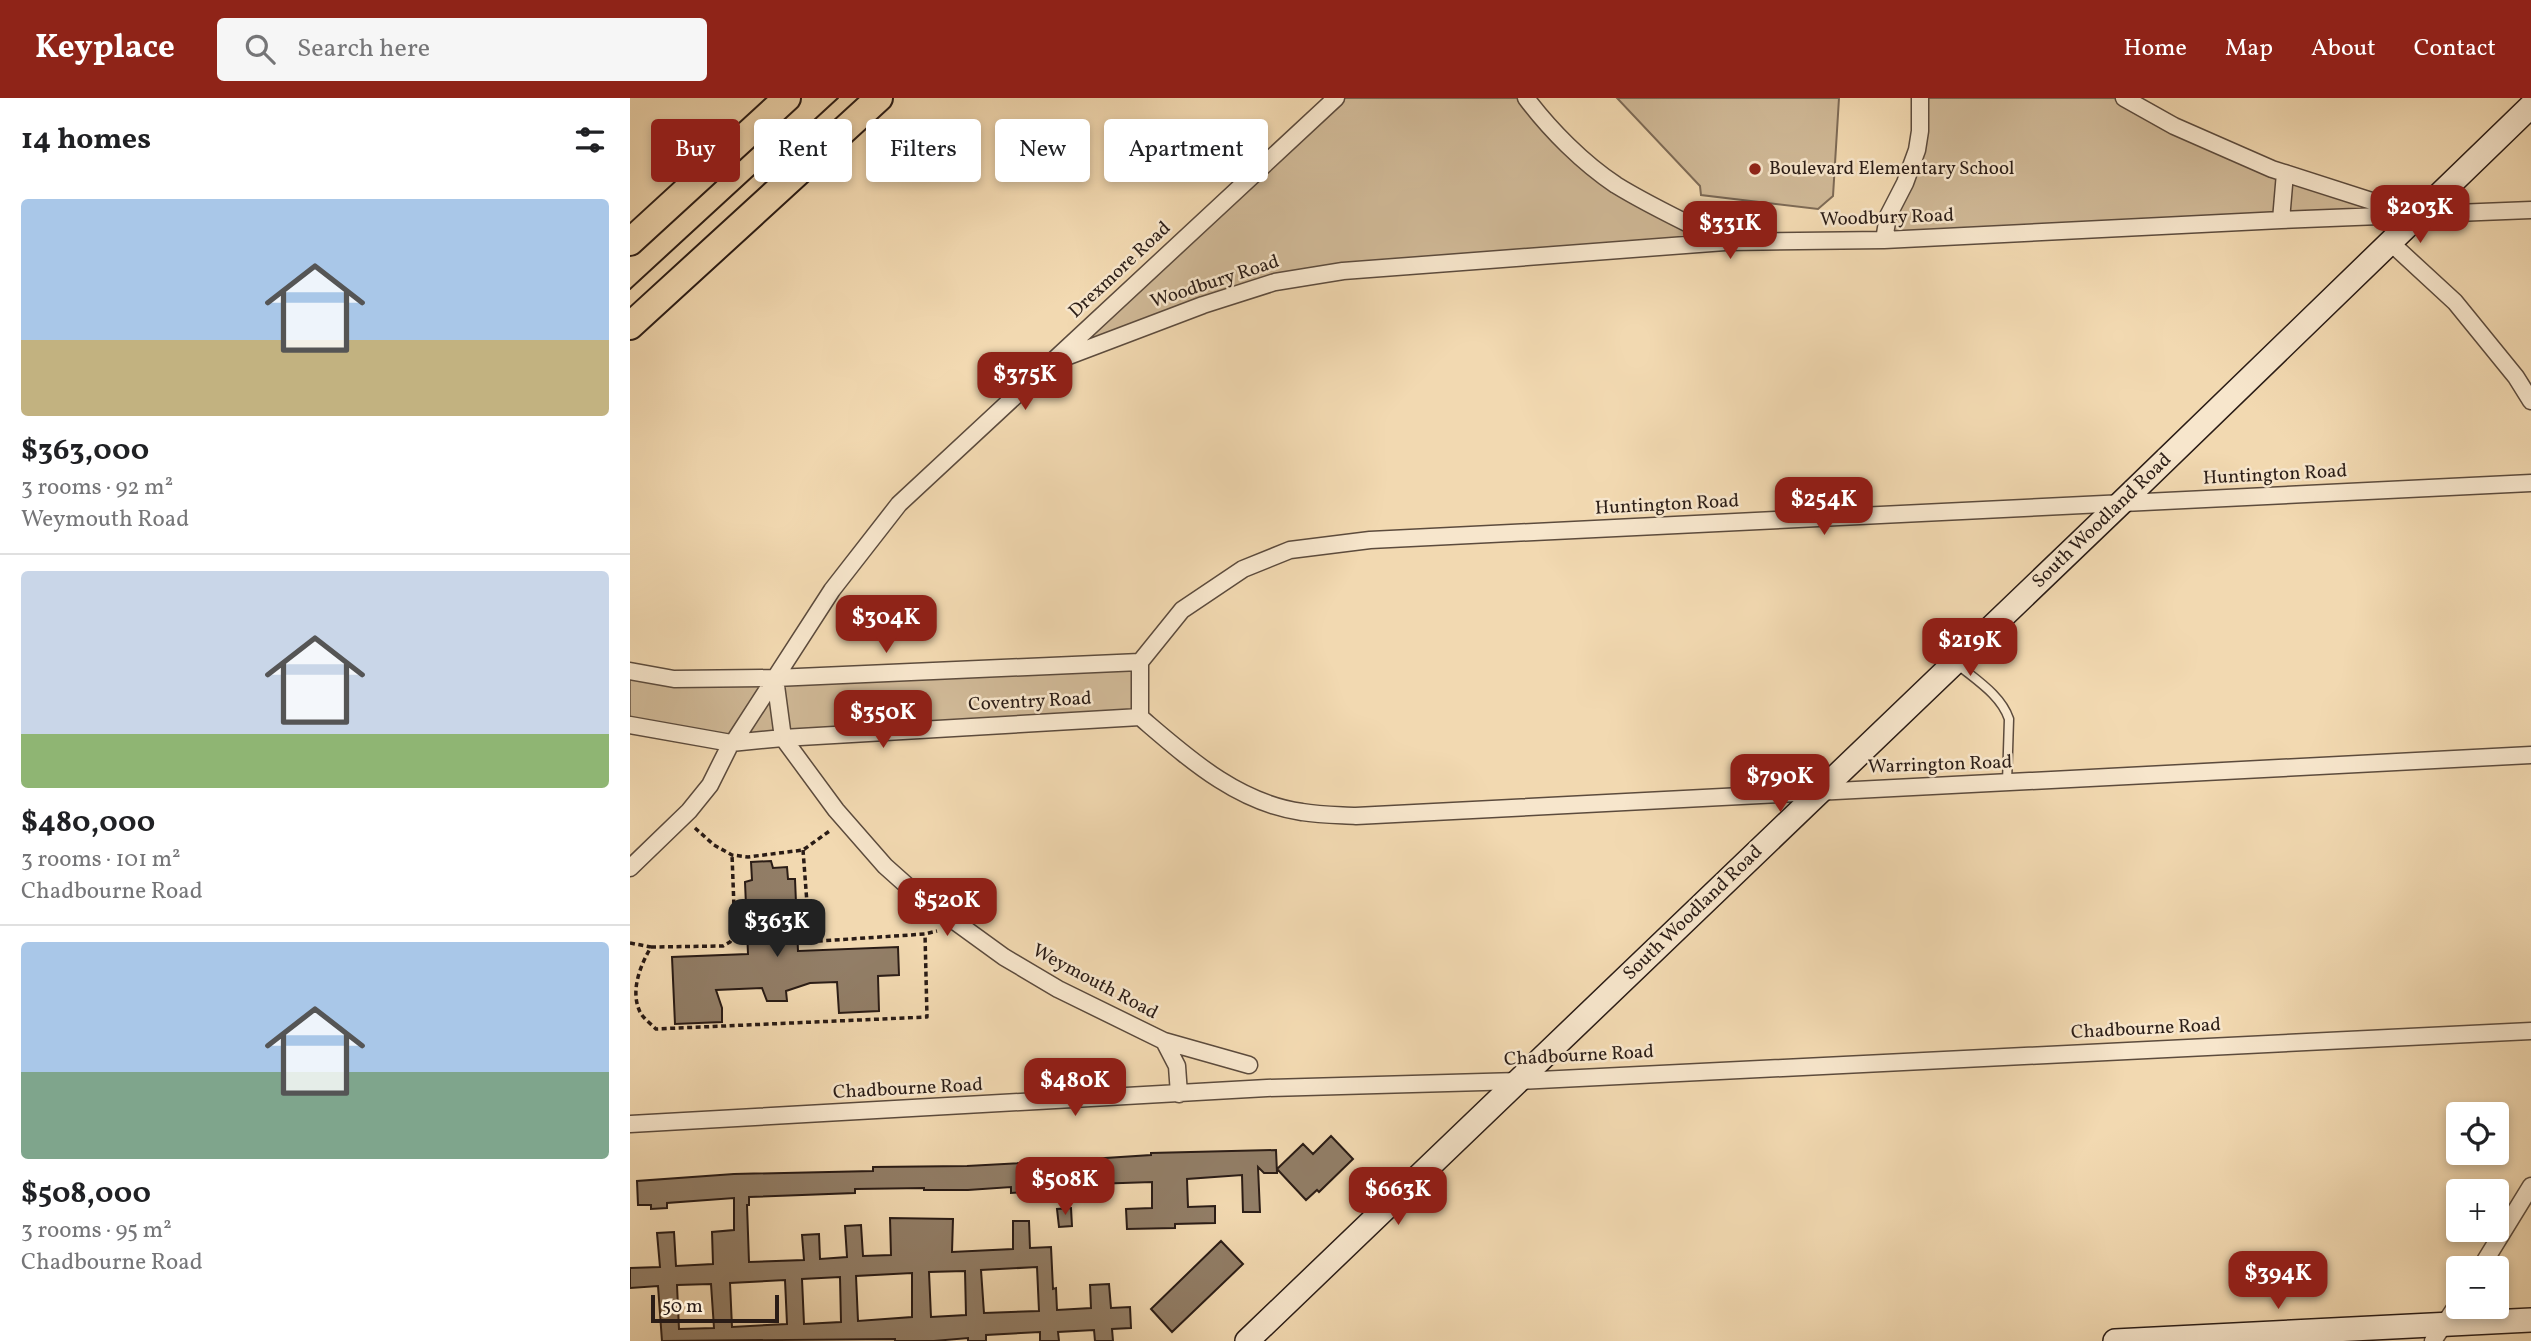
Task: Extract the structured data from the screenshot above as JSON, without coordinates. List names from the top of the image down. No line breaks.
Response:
{"streets":{"street":["Woodbury Road","Drexmore Road","Huntington Road","South Woodland Road","Coventry Road","Warrington Road","Weymouth Road","Chadbourne Road"]},"crossings":[["Woodbury Road","Drexmore Road"],["Woodbury Road","South Woodland Road"],["Drexmore Road","Coventry Road"],["Drexmore Road","Weymouth Road"],["Huntington Road","South Woodland Road"],["Huntington Road","Coventry Road"],["South Woodland Road","Warrington Road"],["South Woodland Road","Chadbourne Road"],["Coventry Road","Warrington Road"],["Coventry Road","Weymouth Road"],["Weymouth Road","Chadbourne Road"]],"places":["Boulevard Elementary School"],"scale_bar":"50 m","page":{"header":"Keyplace","search":"Search here","nav":["Home","Map","About","Contact"],"heading":"14 homes","chip":["Buy","Rent","Filters","New","Apartment"],"list":[{"name":"$363,000","note":"3 rooms · 92 m² · Weymouth Road"},{"name":"$480,000","note":"3 rooms · 101 m² · Chadbourne Road"},{"name":"$508,000","note":"3 rooms · 95 m² · Chadbourne Road"}],"price":["$203K","$331K","$375K","$254K","$304K","$219K","$350K","$790K","$520K","$363K","$480K","$508K","$663K","$394K"],"map_buttons":["+","−"],"scale":"50 m"}}
